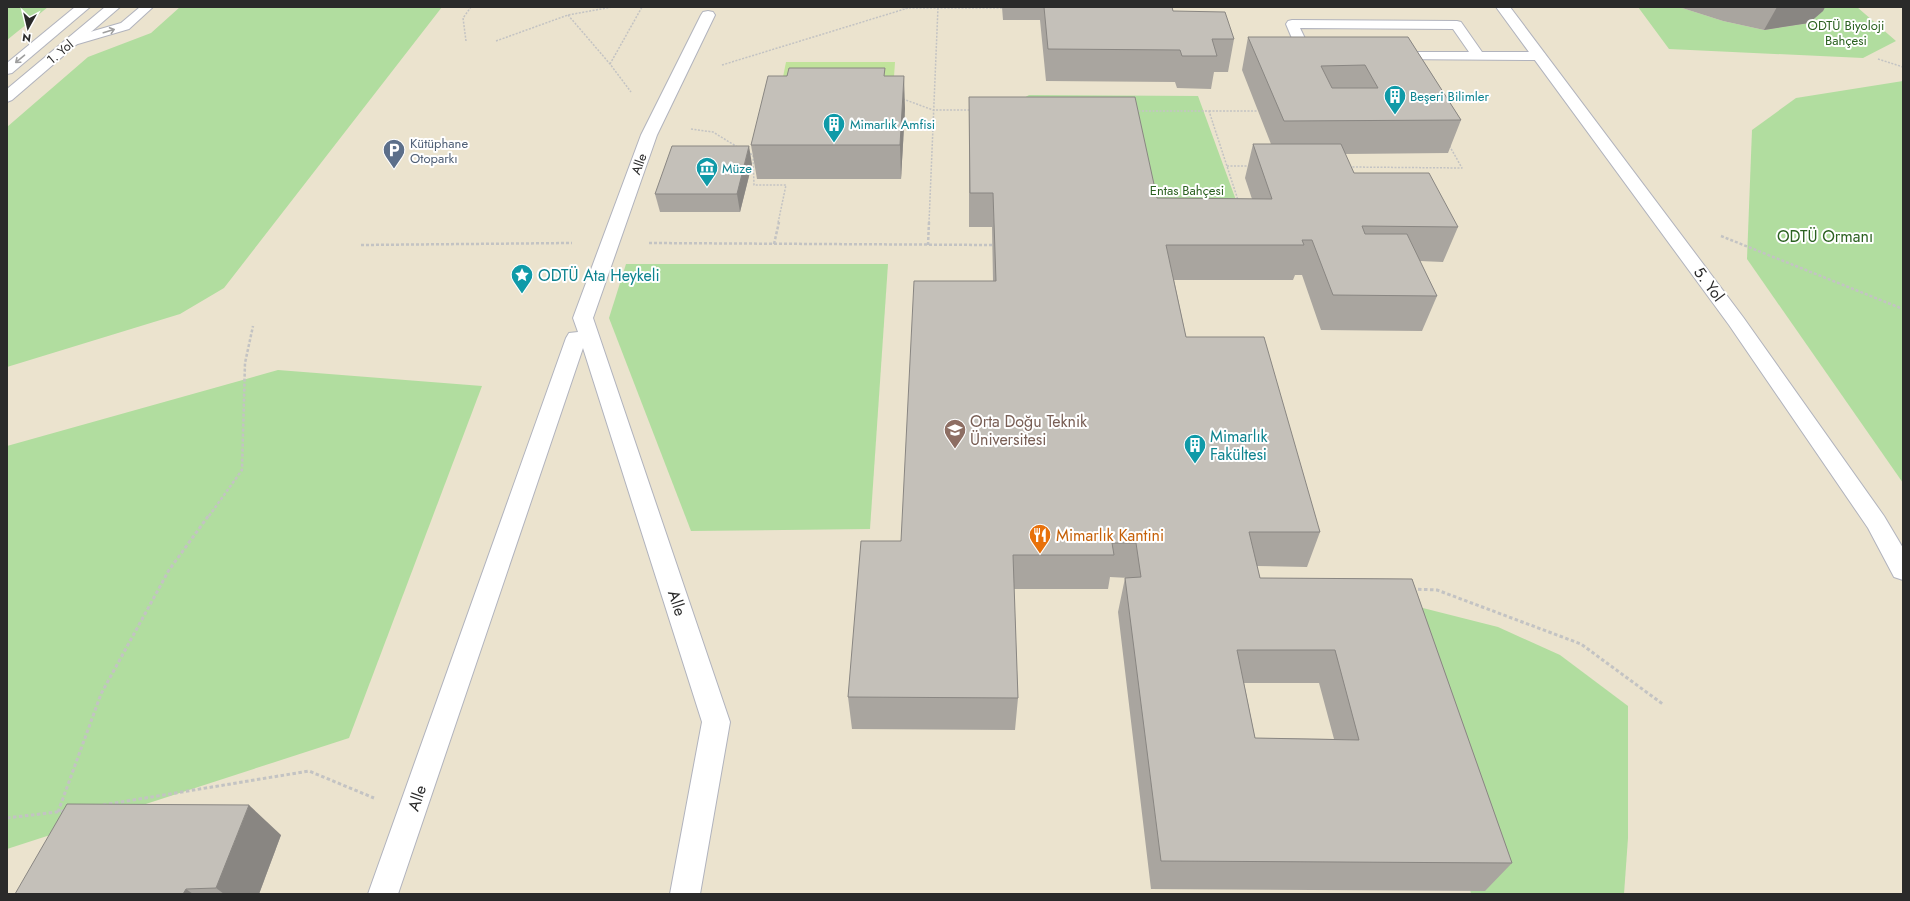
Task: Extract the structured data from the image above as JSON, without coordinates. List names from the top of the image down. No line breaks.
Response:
{"streets":{"street":["1. Yol","Alle","5. Yol"]},"parks":["ODTÜ Biyoloji Bahçesi","Entas Bahçesi","ODTÜ Ormanı"],"places":{"building":["Beşeri Bilimler","Mimarlık Amfisi","Mimarlık Fakültesi"],"parking":["Kütüphane Otoparkı"],"museum":["Müze"],"place":["ODTÜ Ata Heykeli"],"school or university":["Orta Doğu Teknik Üniversitesi"],"restaurant":["Mimarlık Kantini"]},"north":"bottom"}
